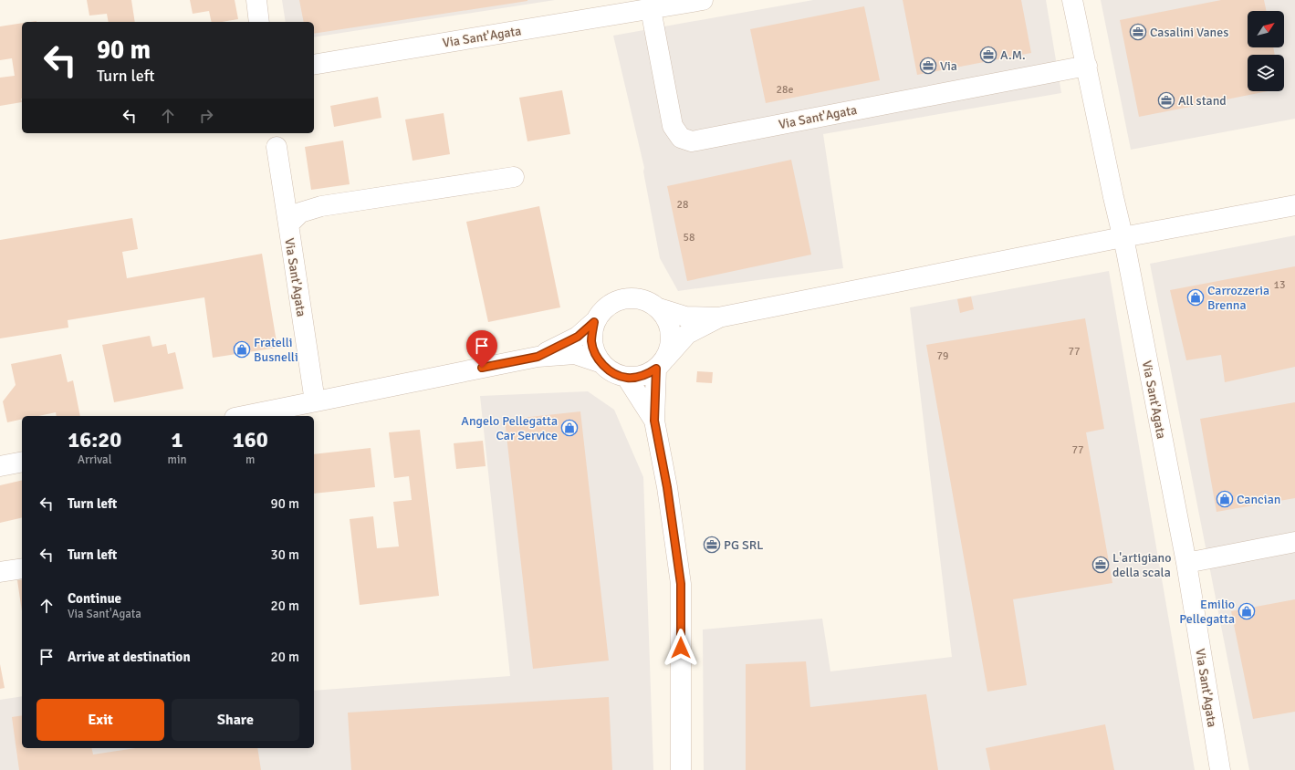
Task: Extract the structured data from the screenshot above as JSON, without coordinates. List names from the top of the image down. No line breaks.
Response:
{"streets":{"street":["Via Sant'Agata"]},"places":{"office":["Casalini Vanes","A.M.","Via","All stand","PG SRL","L'artigiano della scala"],"shop":["Carrozzeria Brenna","Fratelli Busnelli","Angelo Pellegatta Car Service","Cancian","Emilio Pellegatta"]},"house_numbers":["28e","28","58","13","77","79","77"],"north":"top right","page":{"turn":["90 m","Turn left"],"eta":["16:20","Arrival","1","min","160","m"],"list":[{"name":"Turn left","value":"90 m"},{"name":"Turn left","value":"30 m"},{"name":"Continue","note":"Via Sant'Agata","value":"20 m"},{"name":"Arrive at destination","value":"20 m"}],"buttons":["Exit","Share"]}}
